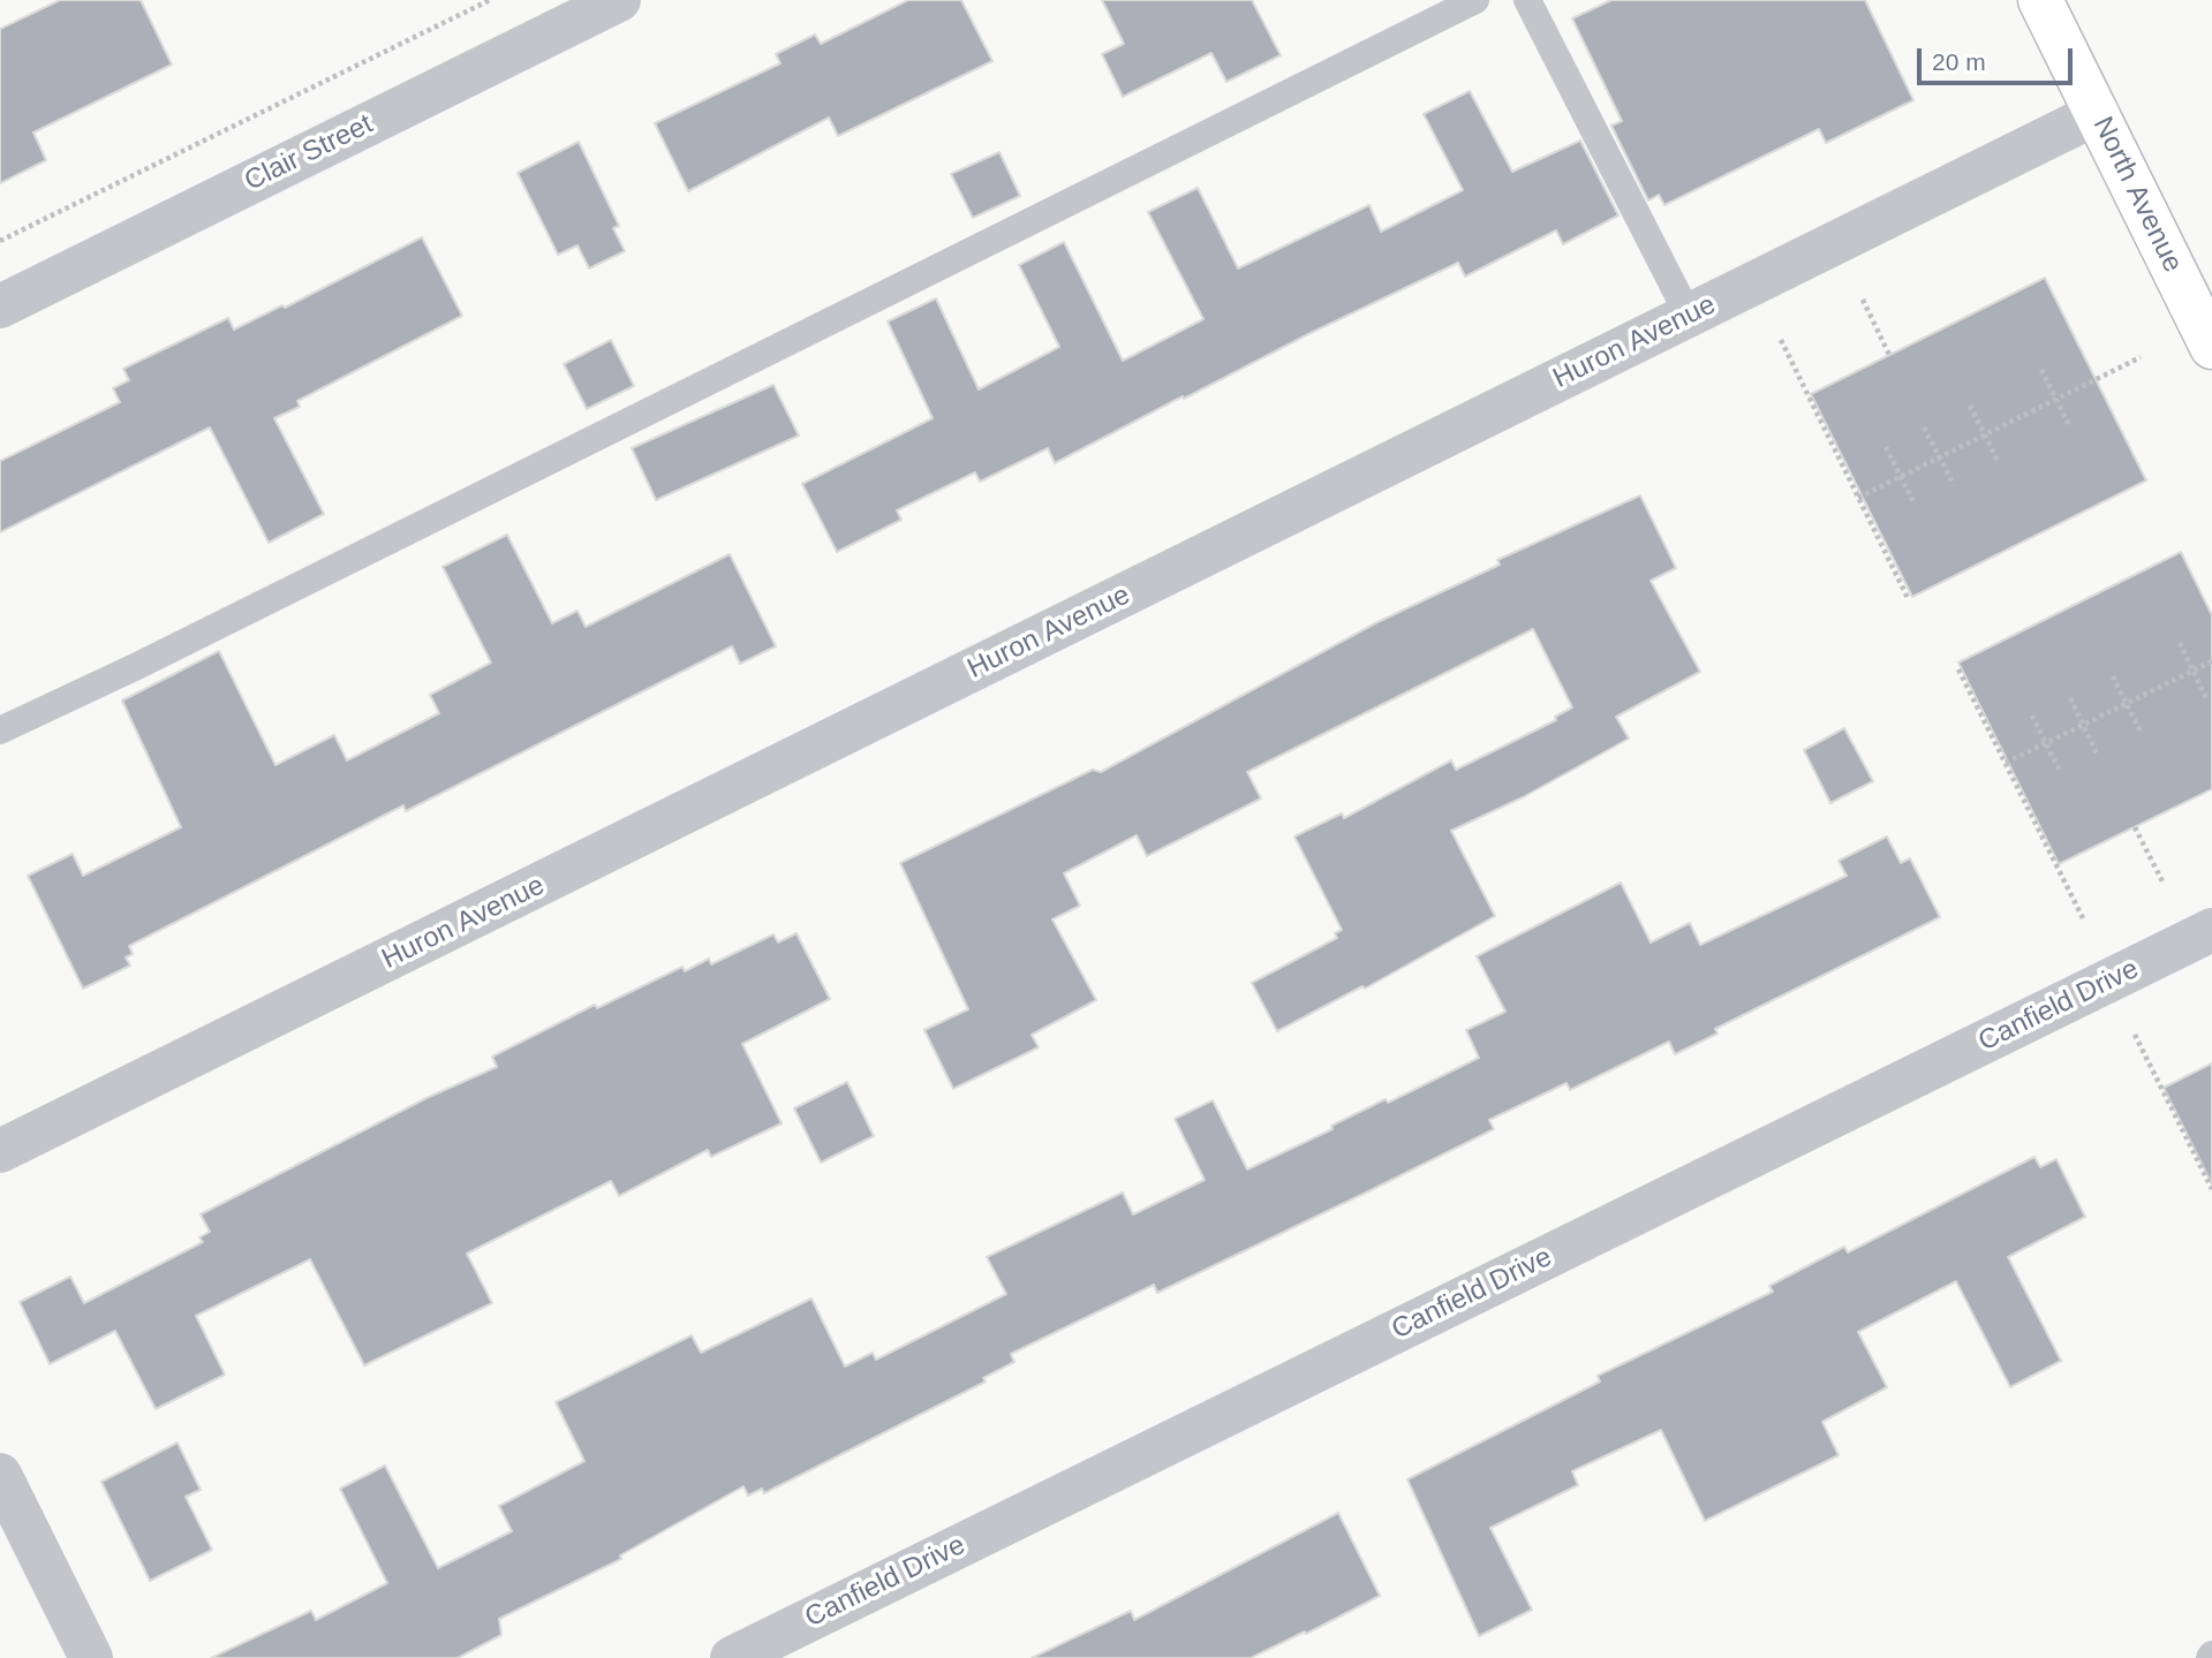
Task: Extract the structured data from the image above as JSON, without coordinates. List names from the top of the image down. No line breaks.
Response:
{"streets":{"main road":["North Avenue"],"street":["Clair Street","Huron Avenue","Canfield Drive"]},"crossings":[["North Avenue","Huron Avenue"]],"scale_bar":"20 m"}
